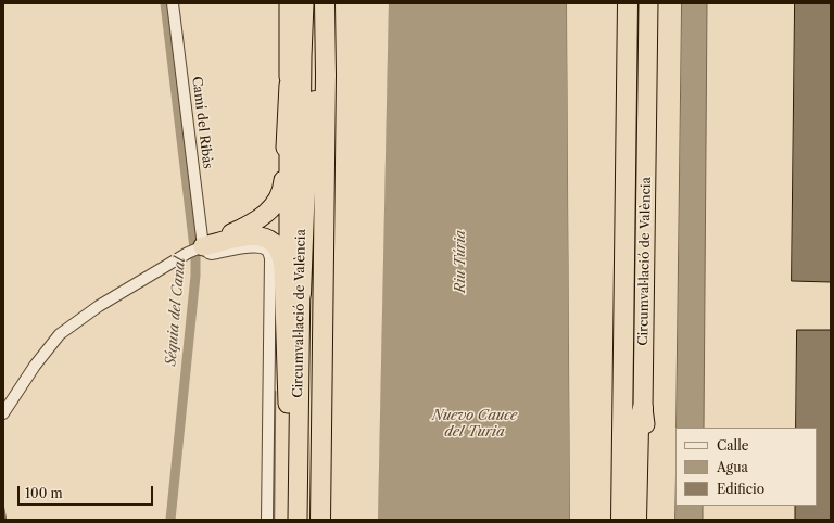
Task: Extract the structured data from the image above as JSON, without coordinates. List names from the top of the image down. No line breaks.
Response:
{"streets":{"highway":["Circumval·lació de València"],"street":["Camí del Ribàs"]},"water":["Riu Túria","Séquia del Canal","Nuevo Cauce del Turia"],"legend":["Calle","Agua","Edificio"],"scale_bar":"100 m"}
